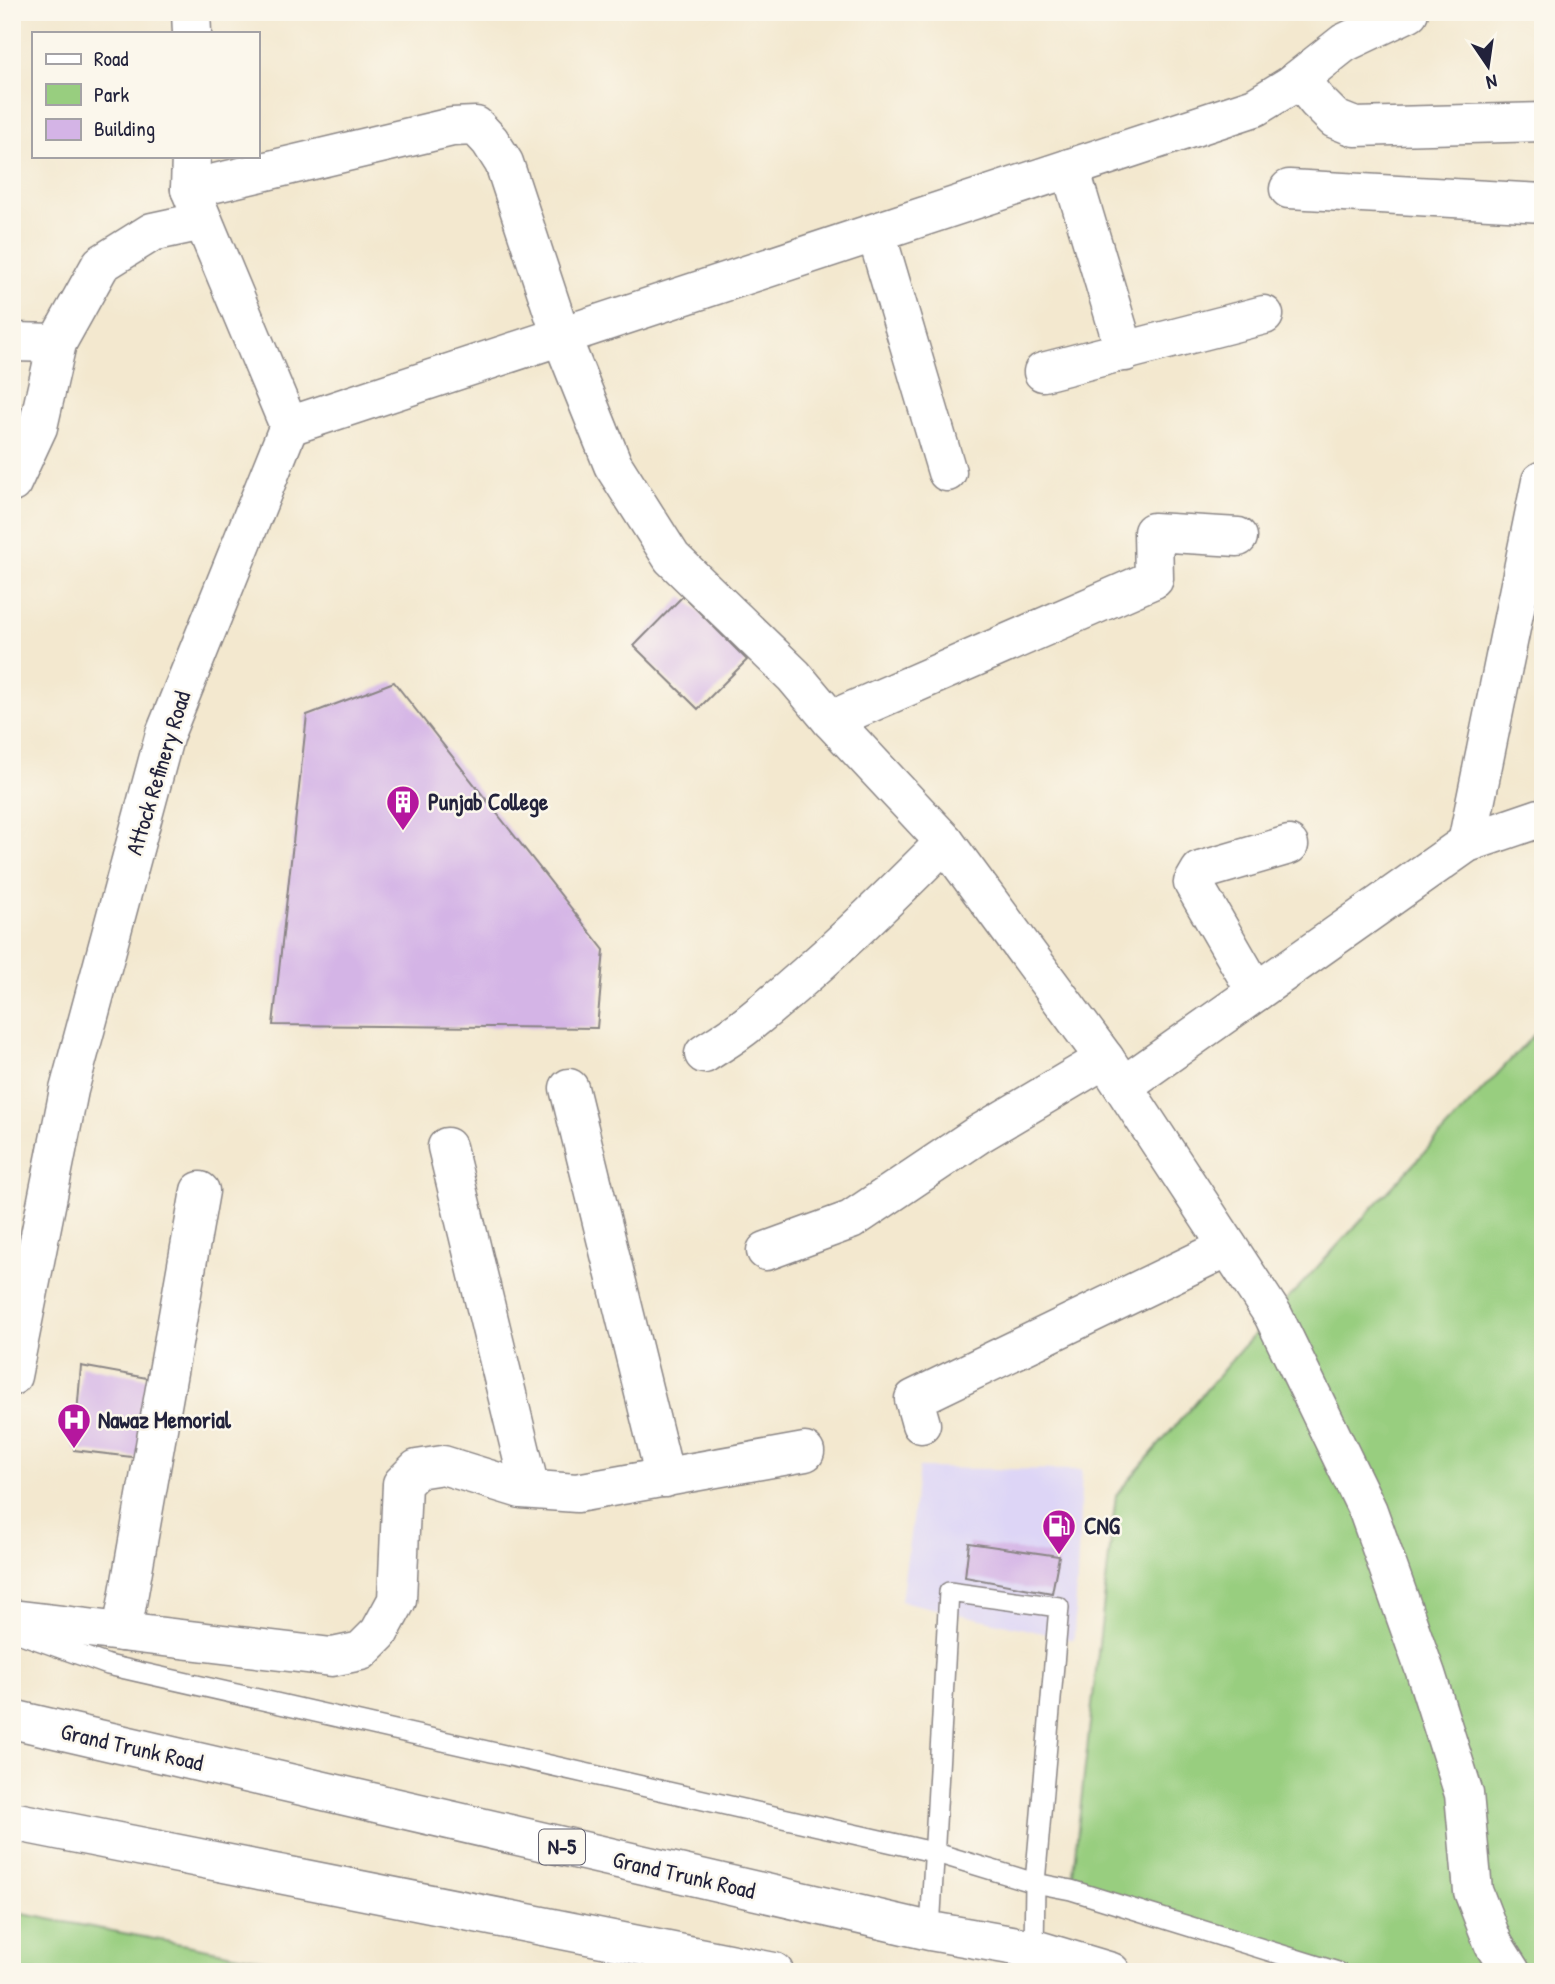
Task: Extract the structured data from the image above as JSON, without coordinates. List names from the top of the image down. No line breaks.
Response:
{"streets":{"main road":["Attock Refinery Road","Grand Trunk Road","N-5"]},"places":{"building":["Punjab College"],"hospital":["Nawaz Memorial"],"fuel station":["CNG"]},"legend":["Road","Park","Building"],"north":"bottom"}
